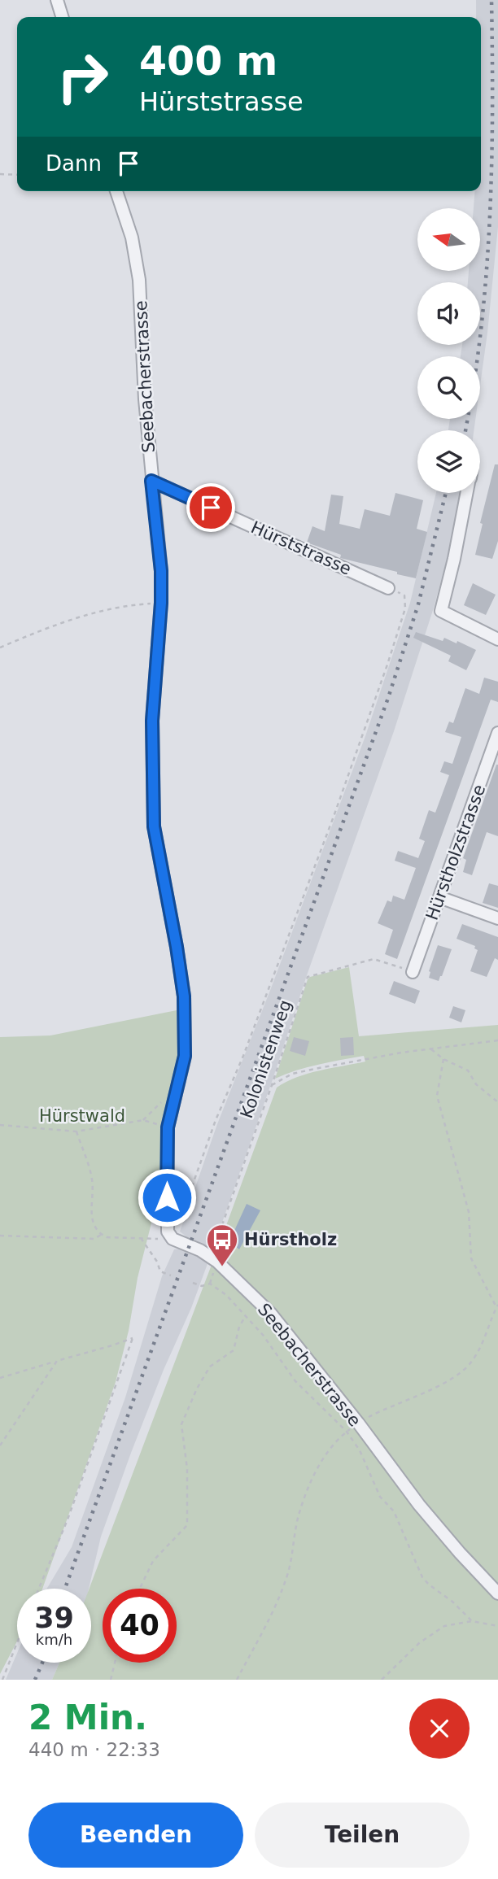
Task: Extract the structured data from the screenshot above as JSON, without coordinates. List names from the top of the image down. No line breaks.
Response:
{"streets":{"street":["Seebacherstrasse","Hürststrasse","Hürstholzstrasse"],"path":["Kolonistenweg"]},"crossings":[["Seebacherstrasse","Hürststrasse"],["Hürstholzstrasse","Kolonistenweg"]],"parks":["Hürstwald"],"places":{"bus stop":["Hürstholz"]},"north":"left","page":{"turn":["400 m","Hürststrasse"],"then":"Dann","speed":"39 km/h","limit":"40","heading":["2 Min.","440 m · 22:33"],"buttons":["Beenden","Teilen"]}}
